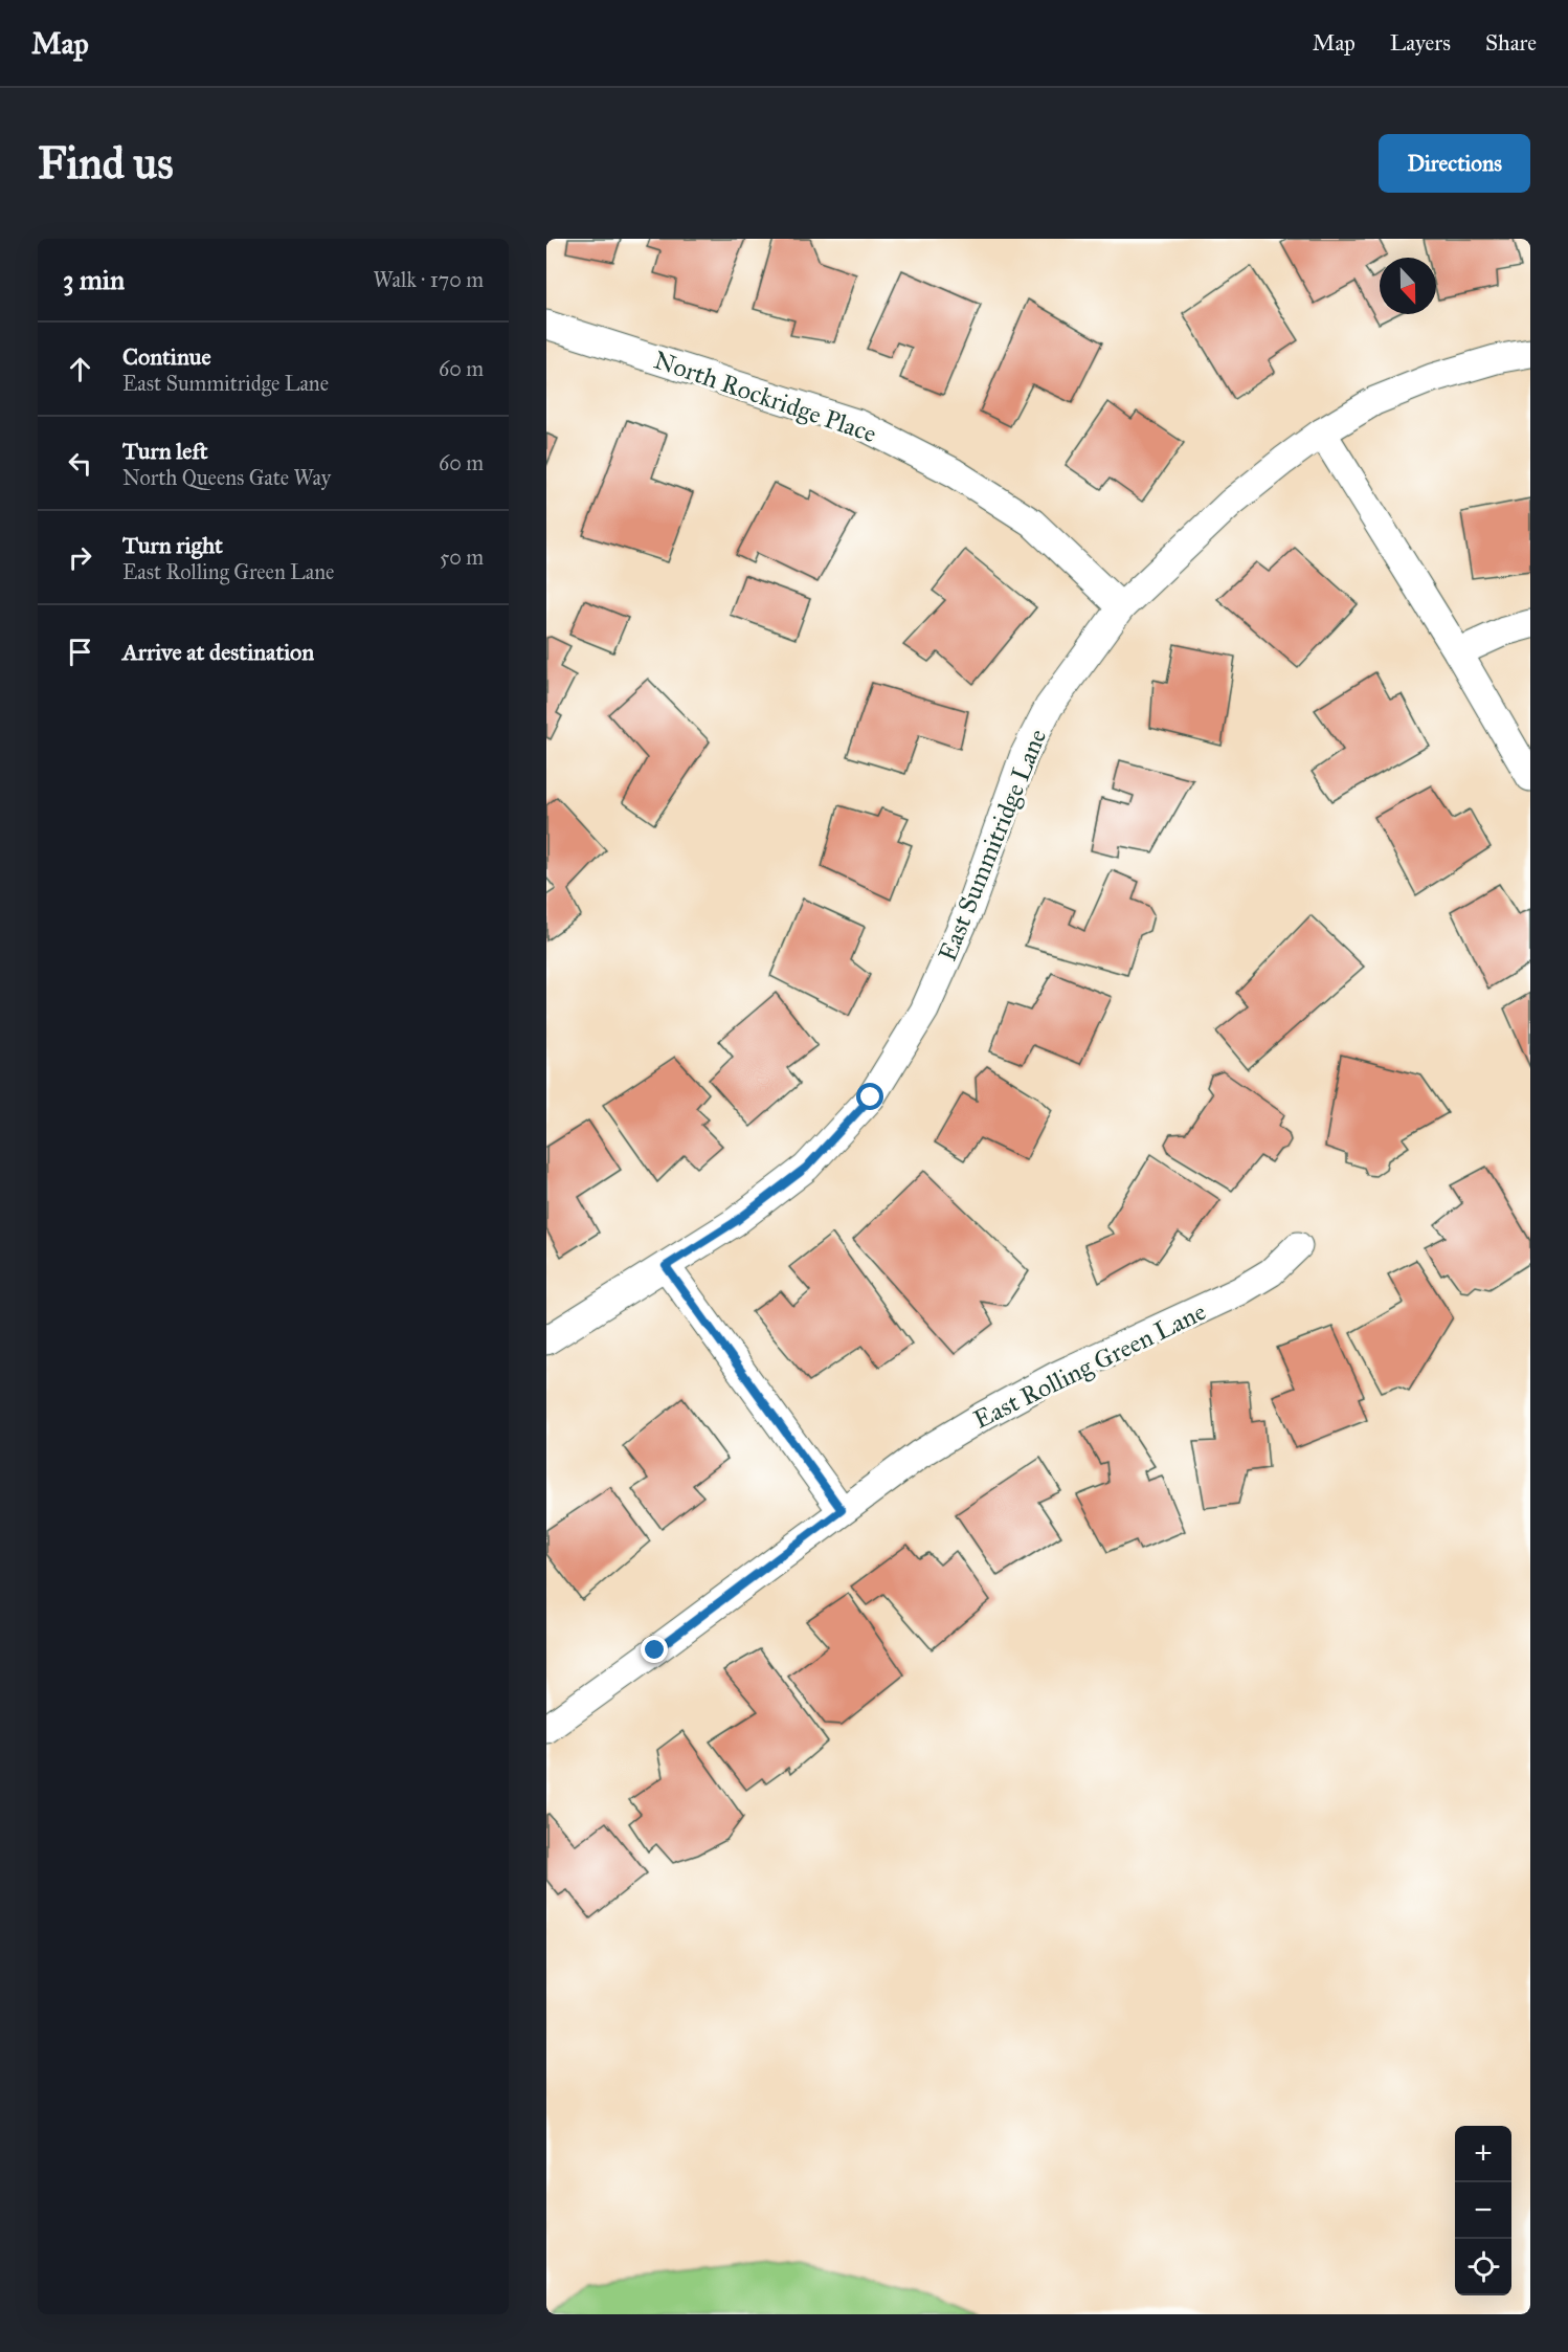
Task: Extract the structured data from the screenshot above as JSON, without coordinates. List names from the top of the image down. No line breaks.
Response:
{"streets":{"street":["North Rockridge Place","East Summitridge Lane","East Rolling Green Lane"]},"crossings":[["North Rockridge Place","East Summitridge Lane"]],"north":"bottom","page":{"header":"Map","nav":["Map","Layers","Share"],"buttons":"Directions","title":"Find us","heading":["3 min","Walk · 170 m"],"list":[["Continue","East Summitridge Lane","60 m"],["Turn left","North Queens Gate Way","60 m"],["Turn right","East Rolling Green Lane","50 m"],"Arrive at destination"],"map_buttons":["+","−"]}}
